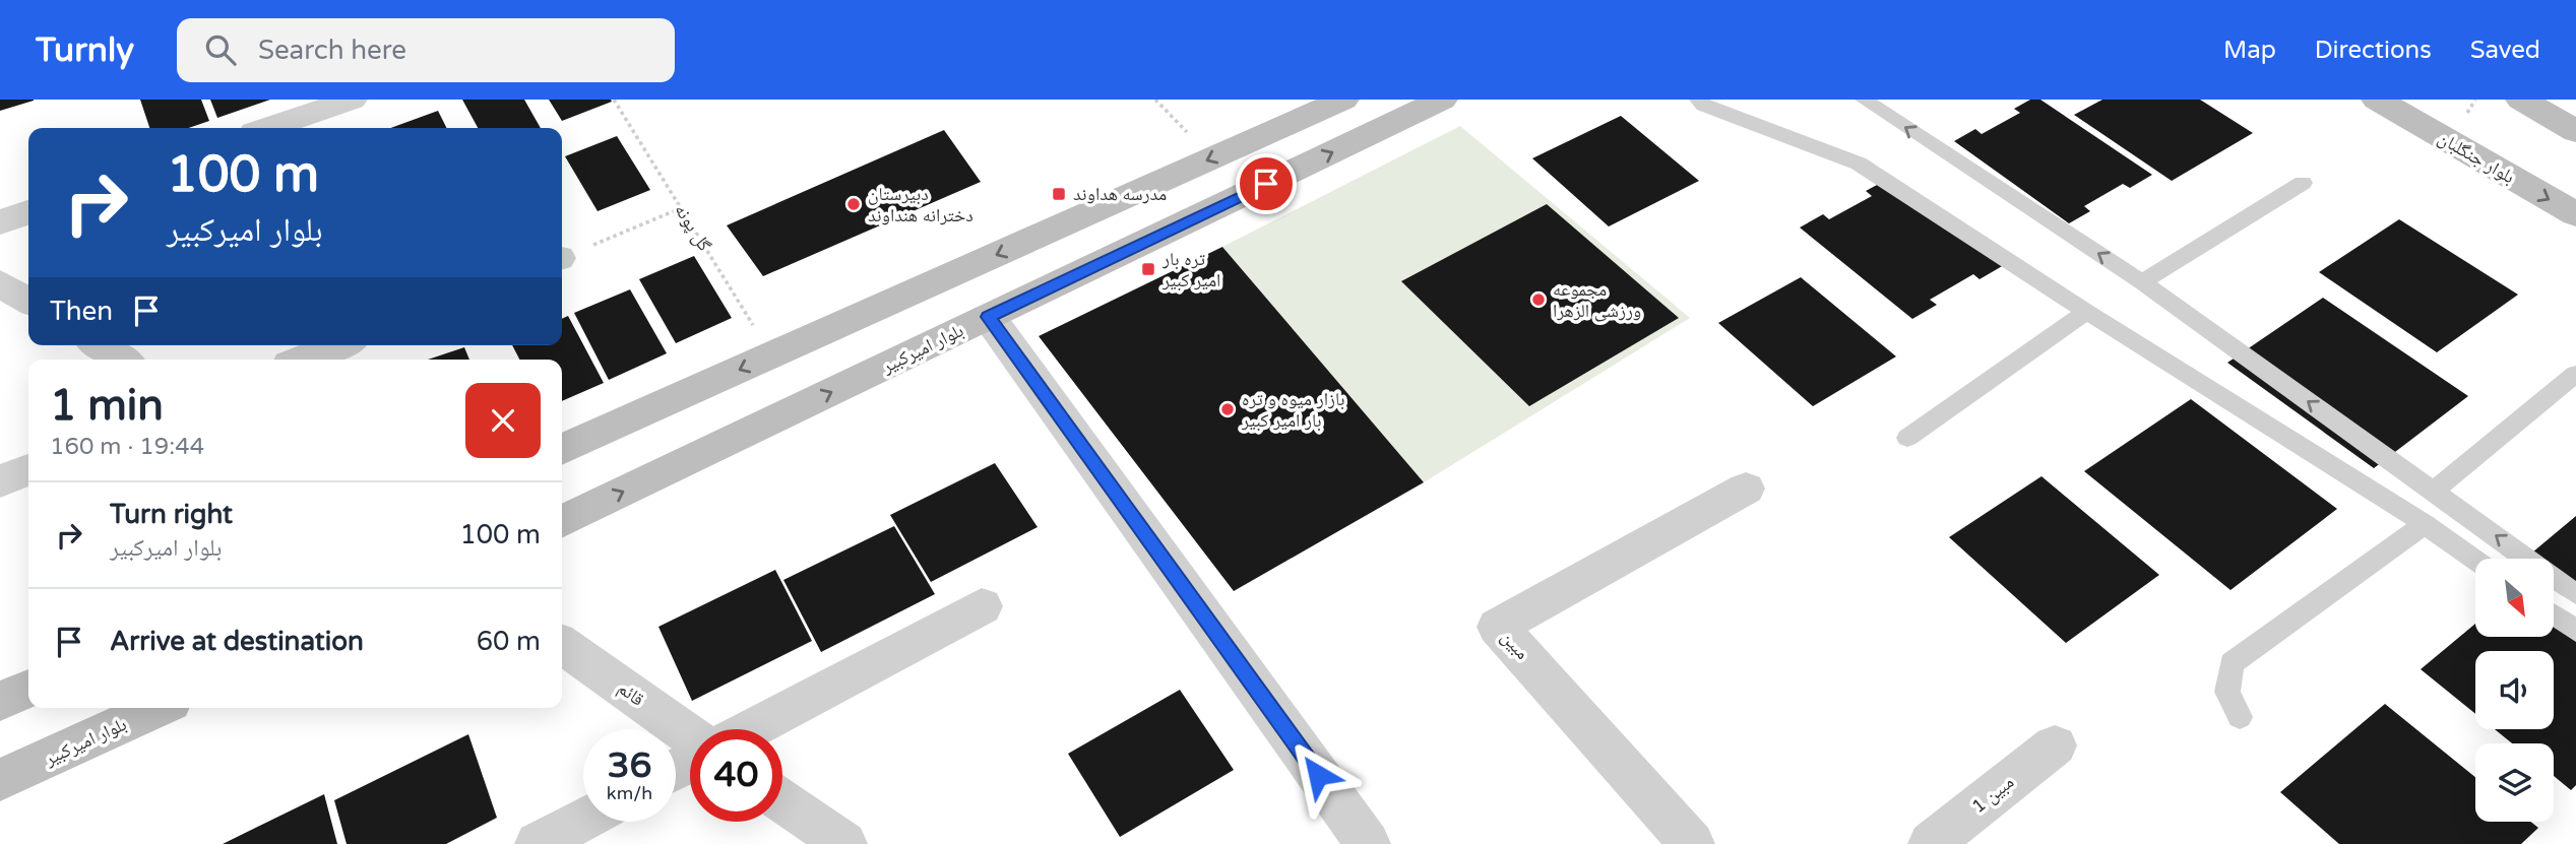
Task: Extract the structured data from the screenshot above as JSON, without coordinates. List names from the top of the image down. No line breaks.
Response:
{"streets":{"main road":["بلوار جنگلبان","بلوار امیرکبیر"],"street":["مبین","قائم","مبین 1"],"path":["گل پونه"]},"one_way":["بلوار جنگلبان"],"places":{"transit":["مدرسه هداوند","تره بار امیر کبیر"],"other":["دبیرستان دخترانه هنداوند","مجموعه ورزشی الزهرا","بازار میوه و تره بار امیر کبیر"]},"north":"bottom right","page":{"header":"Turnly","search":"Search here","nav":["Map","Directions","Saved"],"turn":["100 m","بلوار امیرکبیر"],"then":"Then","heading":["1 min","160 m · 19:44"],"list":[{"name":"Turn right","note":"بلوار امیرکبیر","value":"100 m"},{"name":"Arrive at destination","value":"60 m"}],"speed":"36 km/h","limit":"40"}}
